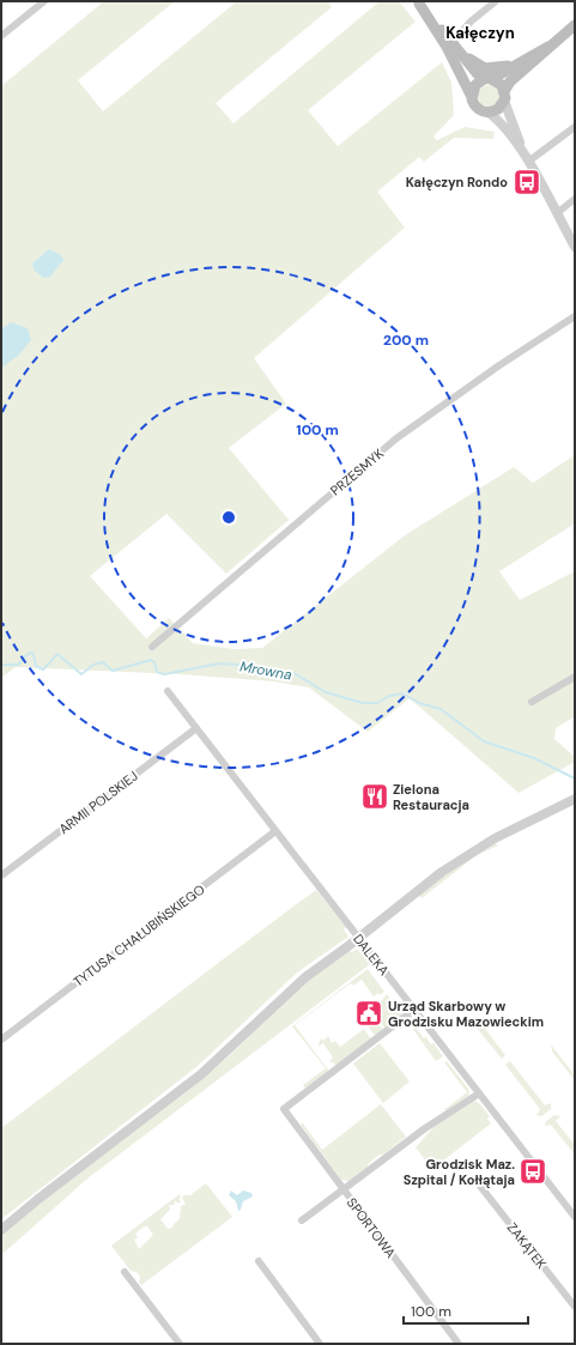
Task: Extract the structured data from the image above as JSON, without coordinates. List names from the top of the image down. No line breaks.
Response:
{"streets":{"street":["PRZESMYK","ARMII POLSKIEJ","TYTUSA CHAŁUBIŃSKIEGO","DALEKA","SPORTOWA","ZAKĄTEK"]},"crossings":[["ARMII POLSKIEJ","DALEKA"],["TYTUSA CHAŁUBIŃSKIEGO","DALEKA"],["DALEKA","SPORTOWA"]],"districts":["Kałęczyn"],"water":["Mrowna"],"places":{"bus stop":["Kałęczyn Rondo","Grodzisk Maz. Szpital / Kołłątaja"],"restaurant":["Zielona Restauracja"],"public building":["Urząd Skarbowy w Grodzisku Mazowieckim"]},"scale_bar":"100 m","rings":["200 m","100 m"]}
